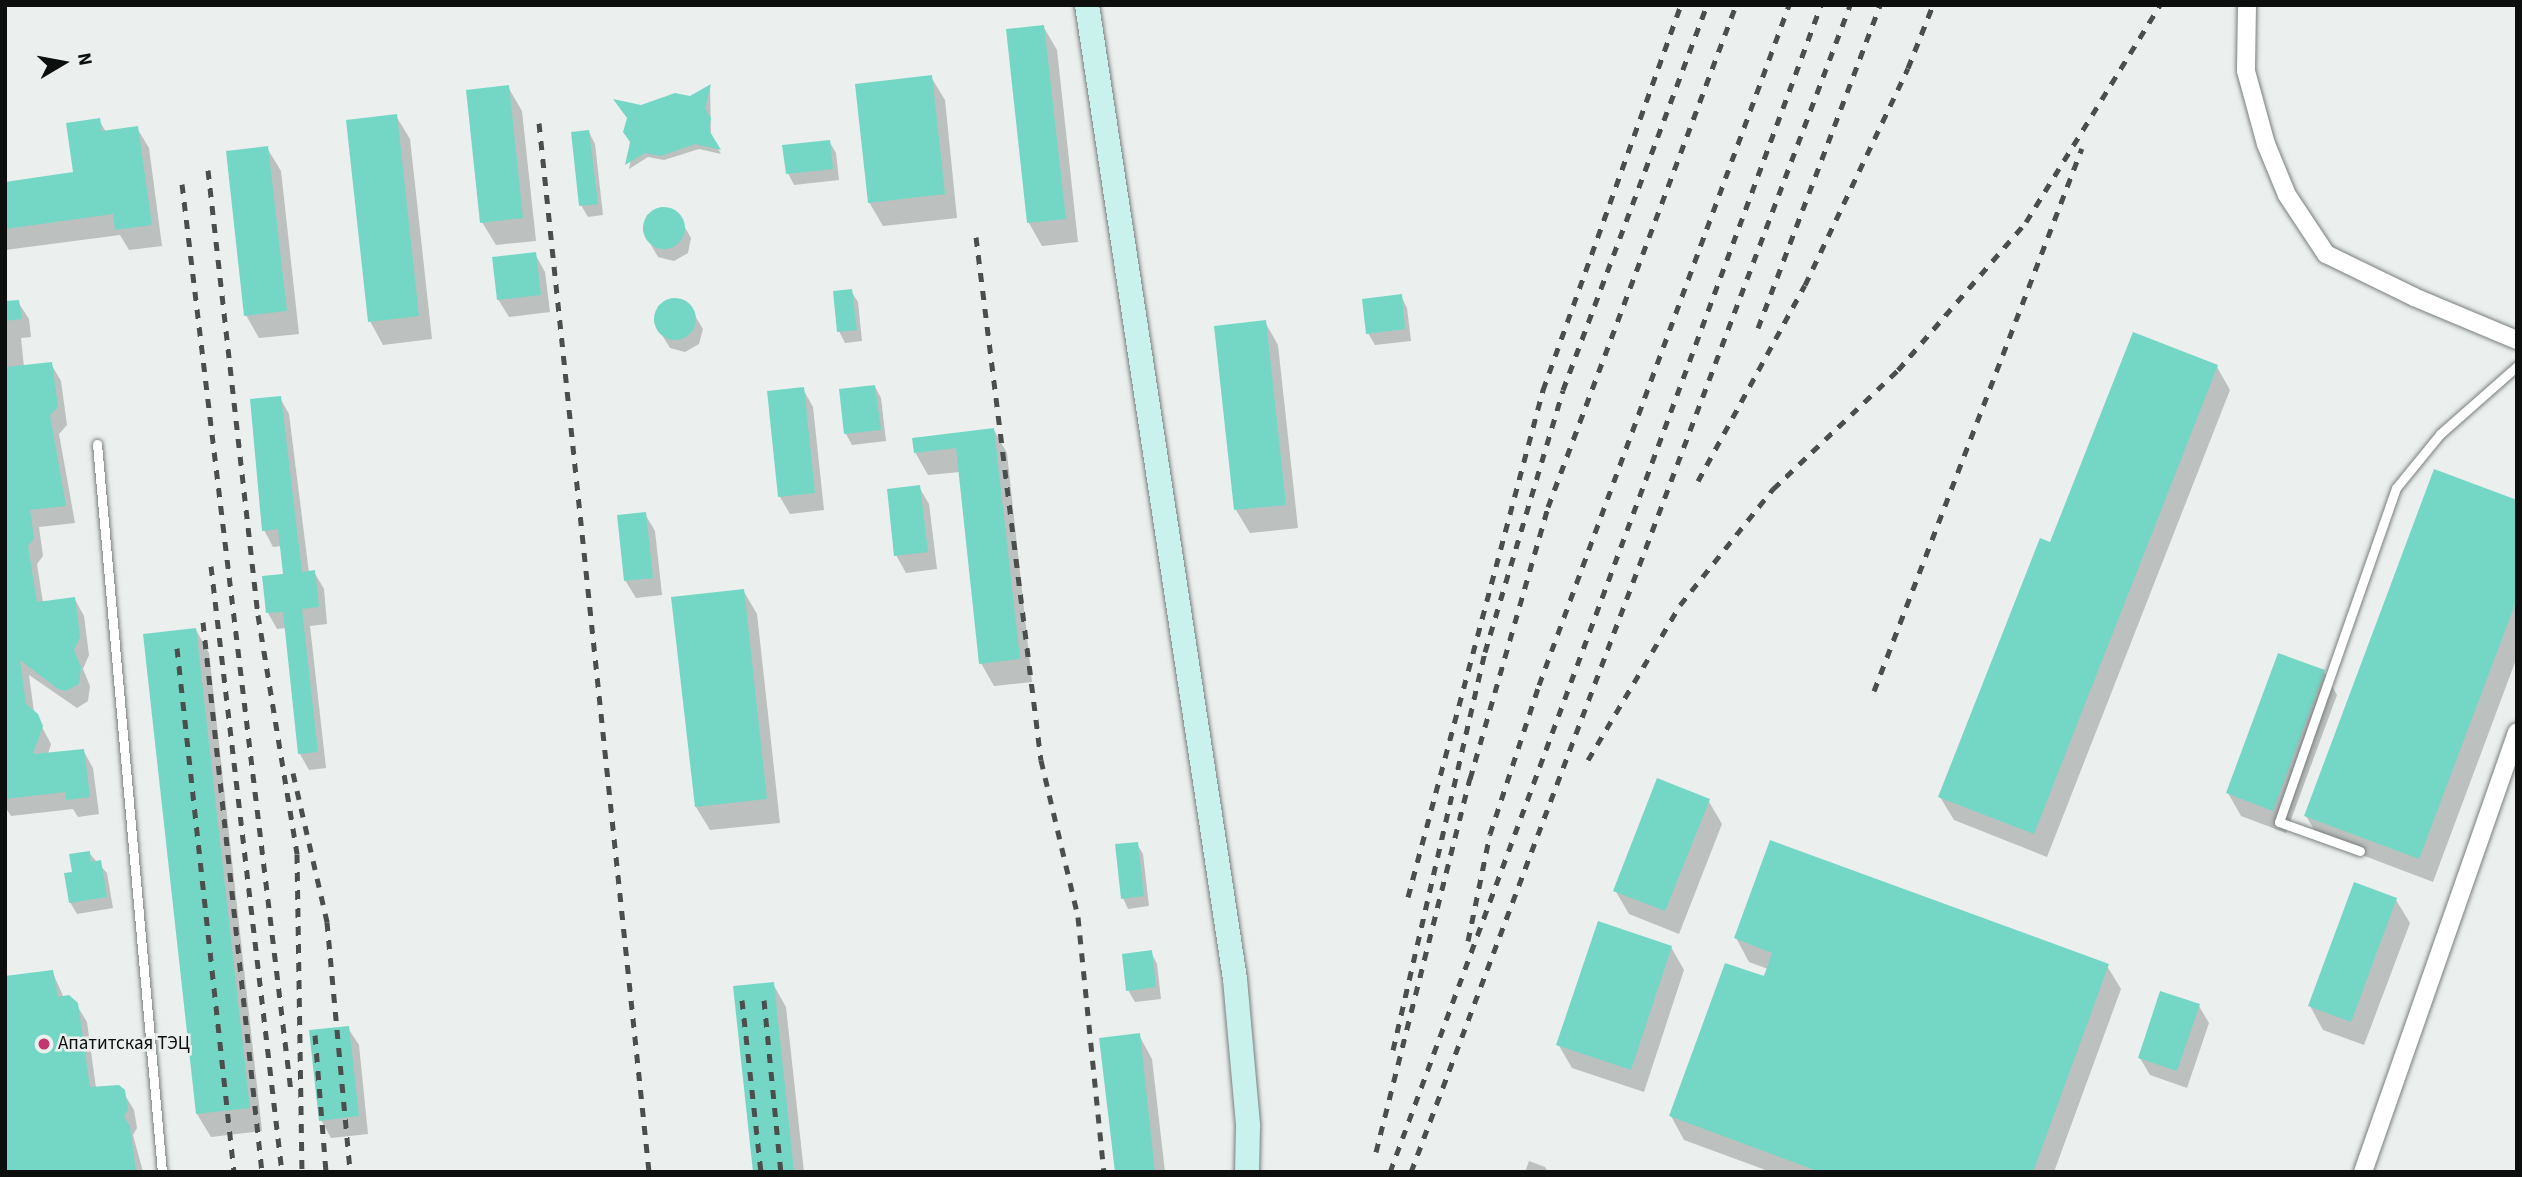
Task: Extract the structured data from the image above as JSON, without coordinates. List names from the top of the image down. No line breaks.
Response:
{"places":["Апатитская ТЭЦ"],"north":"right"}
